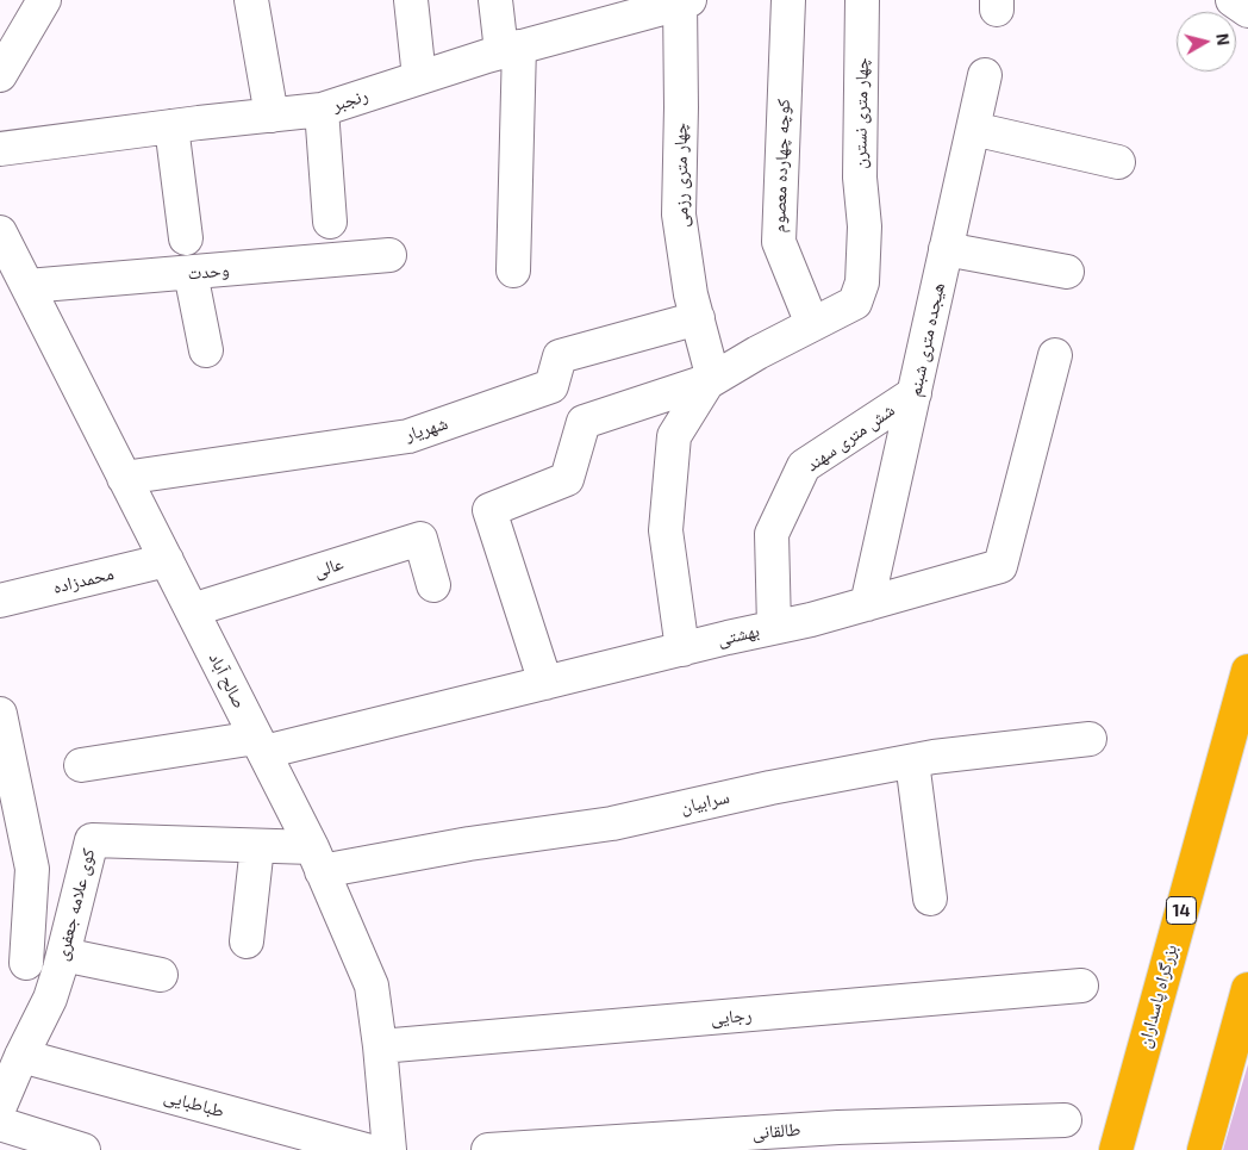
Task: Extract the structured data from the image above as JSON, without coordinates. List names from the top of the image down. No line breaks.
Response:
{"streets":{"highway":["14","بزرگراه پاسداران"],"street":["رنجبر","چهار متری نسترن","کوچه چهارده معصوم","چهار متری رزمی","وحدت","هیجده متری شبنم","شهریار","شش متری سهند","عالی","محمدزاده","بهشتی","صالح آباد","سرابیان","کوی علامه جعفری","رجایی","طباطبایی","طالقانی"]},"crossings":[["رنجبر","چهار متری رزمی"],["چهار متری نسترن","کوچه چهارده معصوم"],["چهار متری نسترن","چهار متری رزمی"],["چهار متری رزمی","شهریار"],["وحدت","صالح آباد"],["هیجده متری شبنم","شش متری سهند"],["هیجده متری شبنم","بهشتی"],["شهریار","صالح آباد"],["شش متری سهند","بهشتی"],["عالی","صالح آباد"],["محمدزاده","صالح آباد"],["بهشتی","صالح آباد"],["صالح آباد","سرابیان"],["صالح آباد","کوی علامه جعفری"],["صالح آباد","رجایی"],["سرابیان","کوی علامه جعفری"],["کوی علامه جعفری","طباطبایی"]],"north":"right"}
